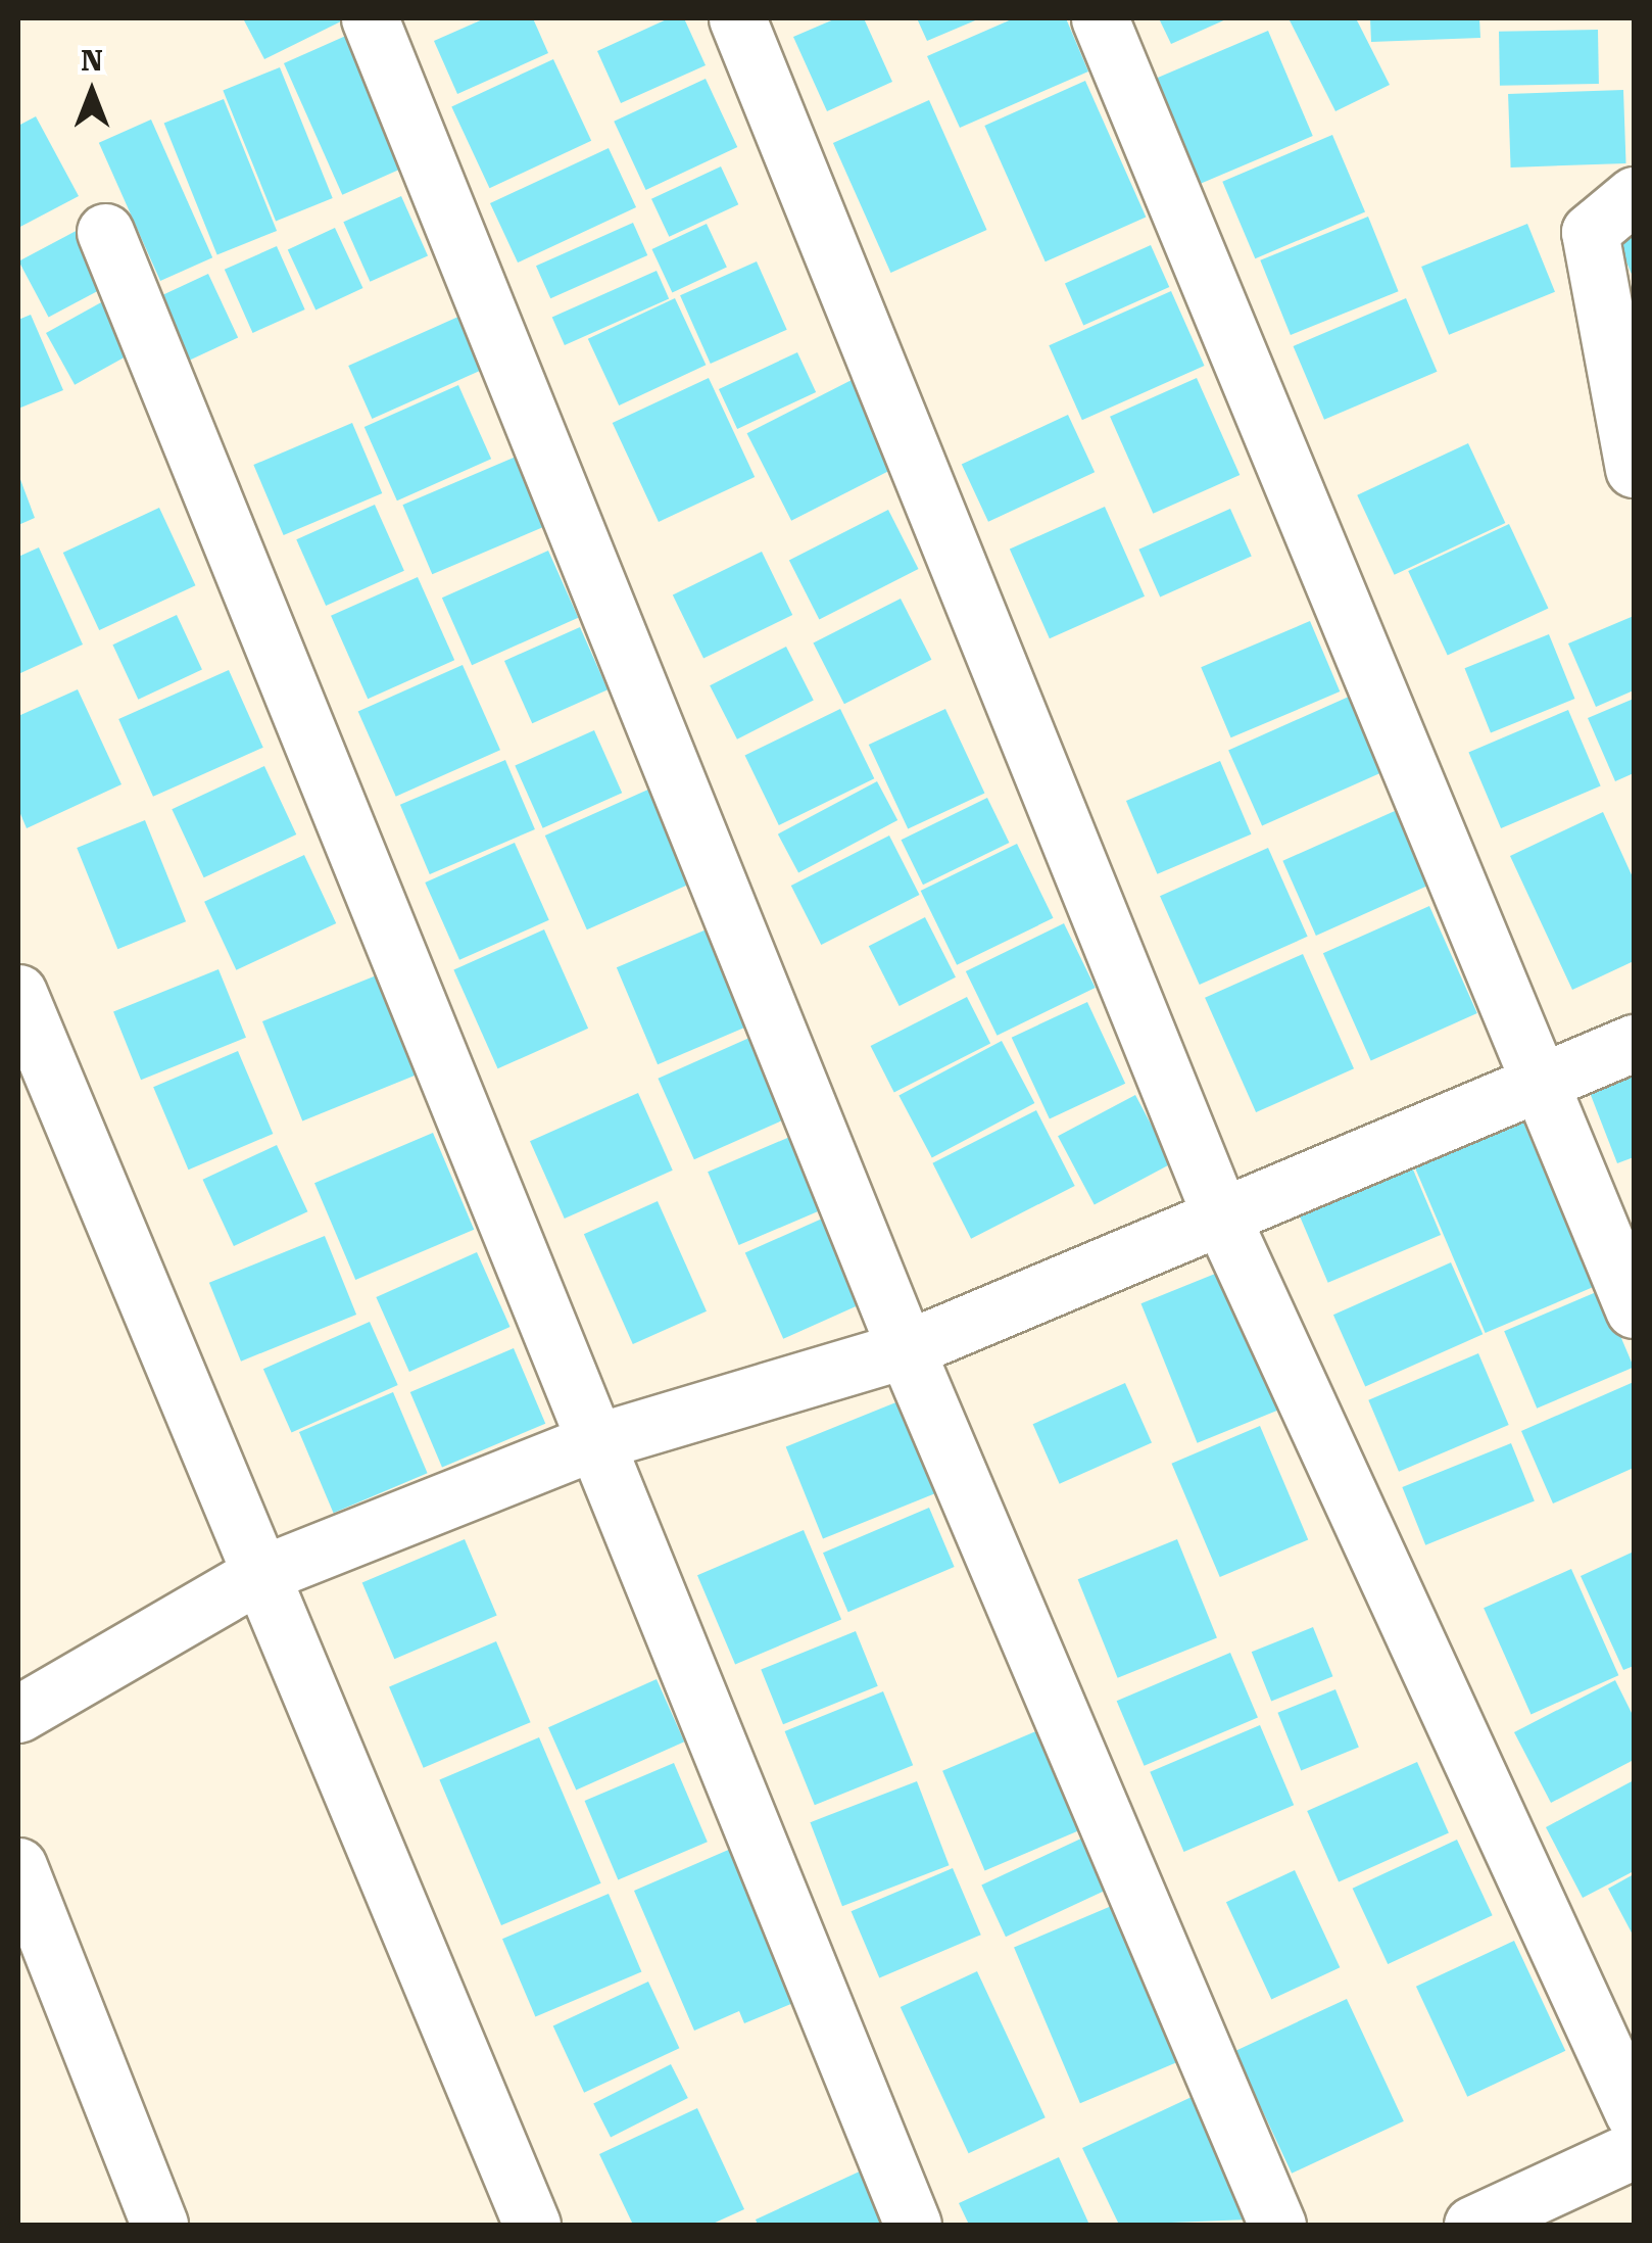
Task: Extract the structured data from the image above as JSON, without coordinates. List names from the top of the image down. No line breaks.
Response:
{"north":"top"}
